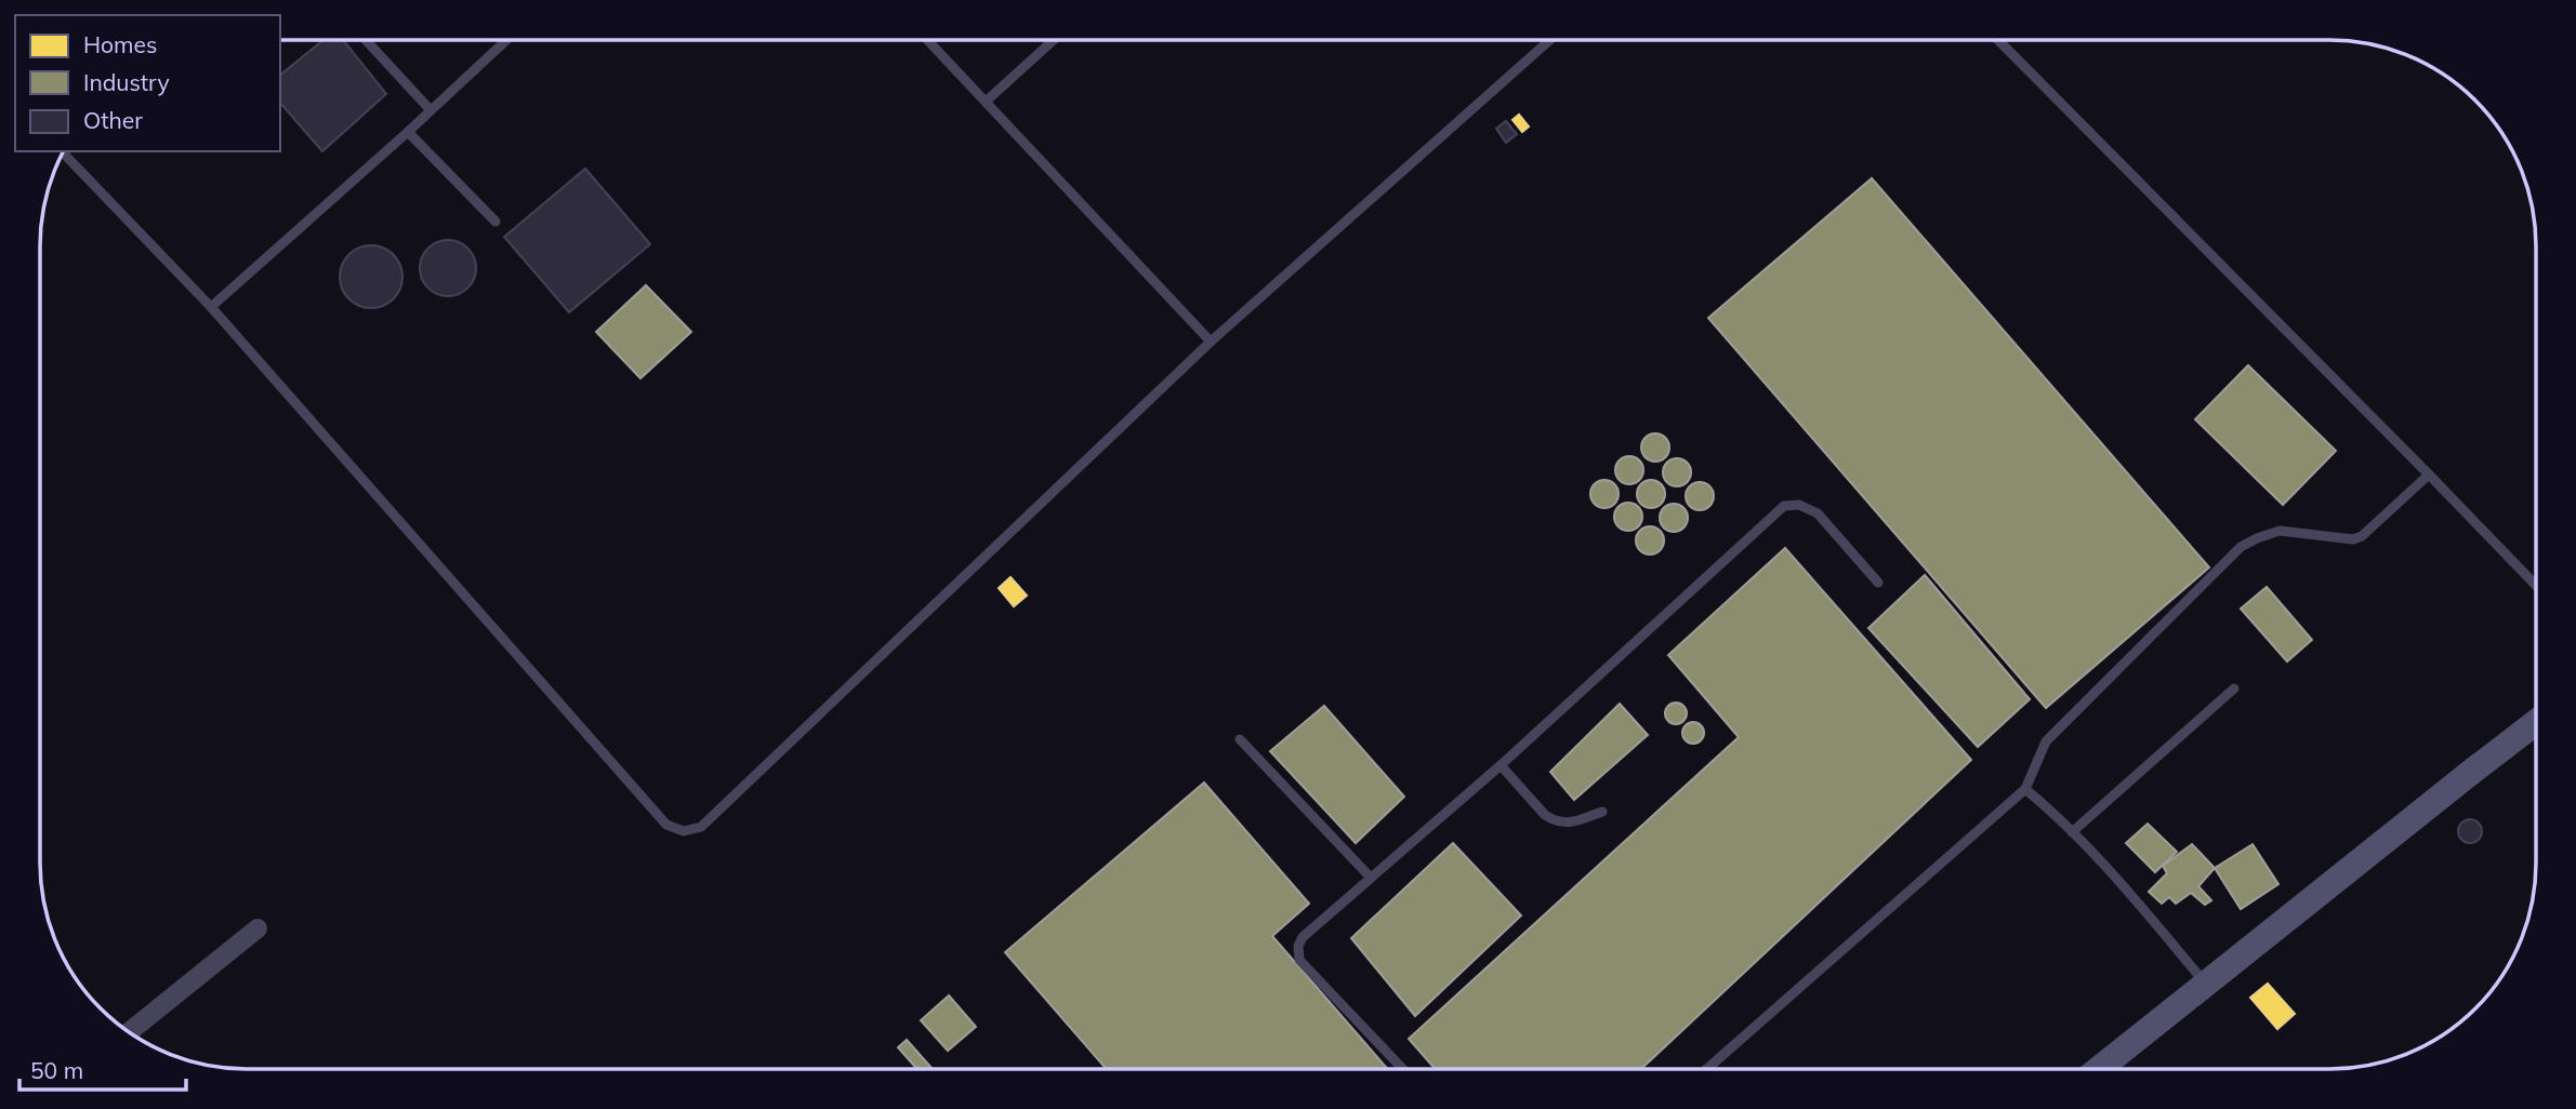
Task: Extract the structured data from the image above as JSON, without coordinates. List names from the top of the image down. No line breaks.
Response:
{"legend":["Homes","Industry","Other"],"scale_bar":"50 m"}
